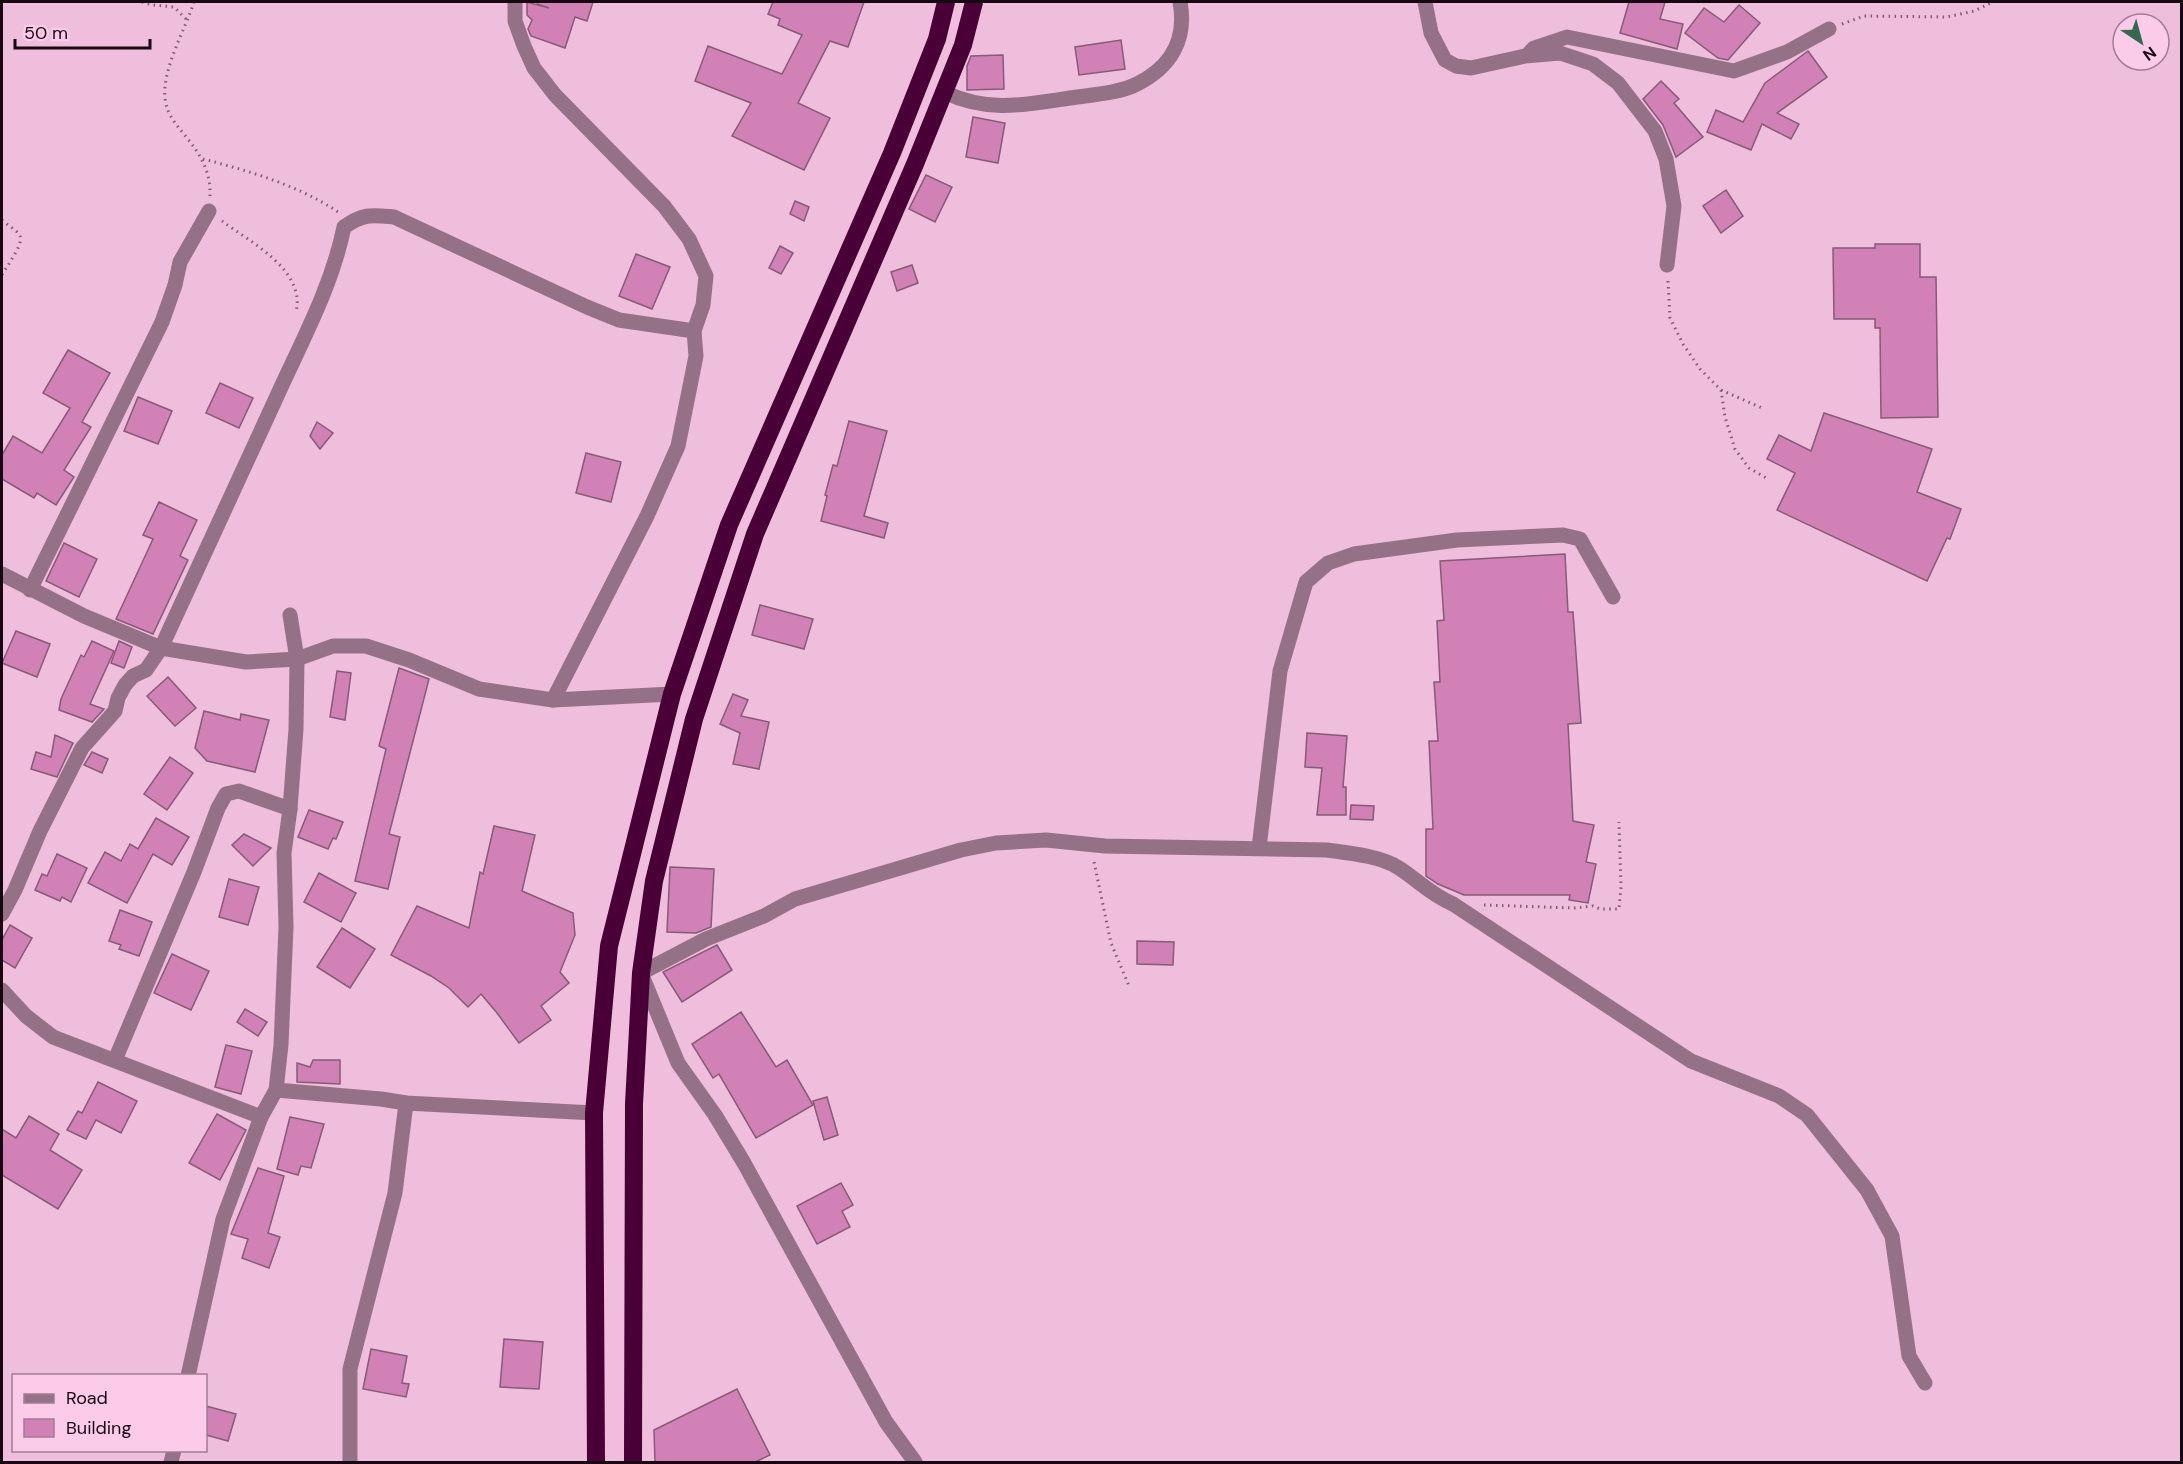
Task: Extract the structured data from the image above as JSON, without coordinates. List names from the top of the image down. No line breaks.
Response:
{"legend":["Road","Building"],"scale_bar":"50 m","north":"bottom right"}
